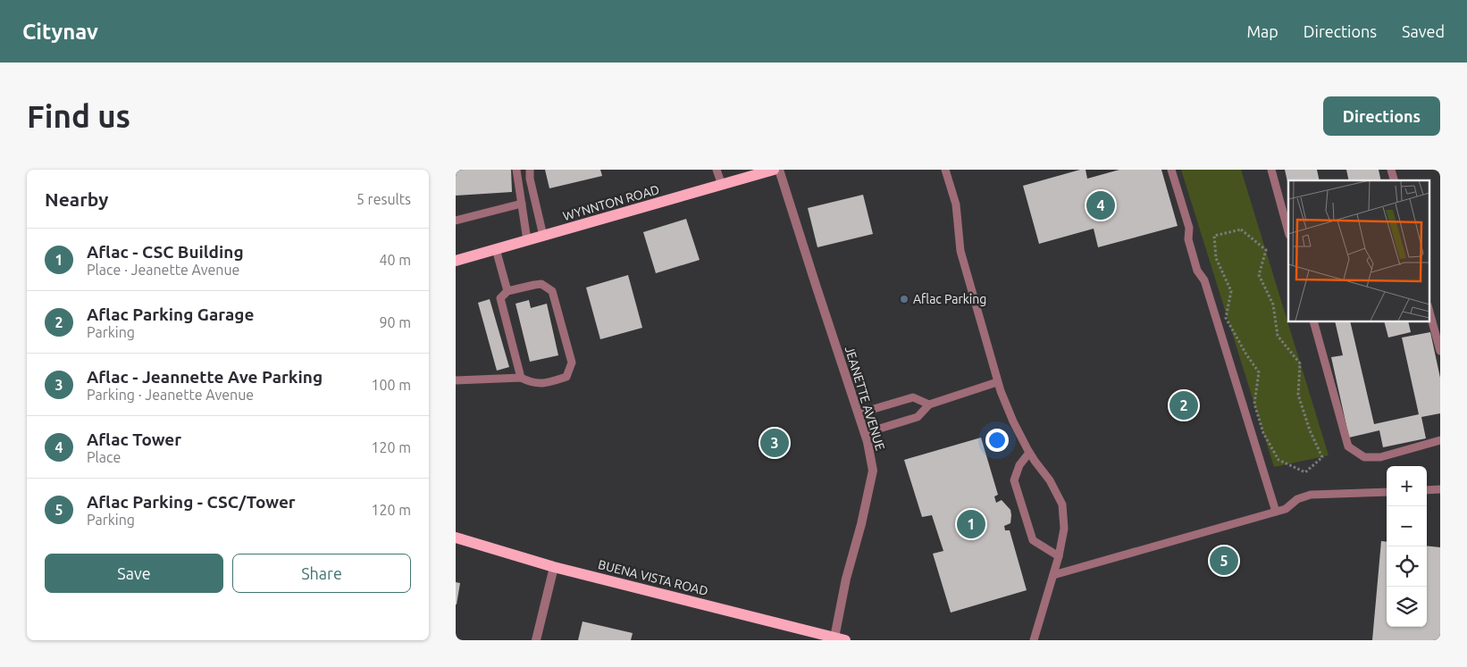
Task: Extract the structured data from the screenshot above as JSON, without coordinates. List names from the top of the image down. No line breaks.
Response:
{"streets":{"main road":["WYNNTON ROAD","BUENA VISTA ROAD"],"street":["JEANETTE AVENUE"]},"crossings":[["JEANETTE AVENUE","BUENA VISTA ROAD"]],"places":["Aflac Parking"],"page":{"header":"Citynav","nav":["Map","Directions","Saved"],"buttons":["Directions",["Save","Share"]],"title":"Find us","heading":["Nearby","5 results"],"pins":["4","2","3","1","5"],"list":[{"mark":"1","name":"Aflac - CSC Building","note":"Place · Jeanette Avenue","value":"40 m"},{"mark":"2","name":"Aflac Parking Garage","note":"Parking","value":"90 m"},{"mark":"3","name":"Aflac - Jeannette Ave Parking","note":"Parking · Jeanette Avenue","value":"100 m"},{"mark":"4","name":"Aflac Tower","note":"Place","value":"120 m"},{"mark":"5","name":"Aflac Parking - CSC/Tower","note":"Parking","value":"120 m"}],"map_buttons":["+","−"]}}
